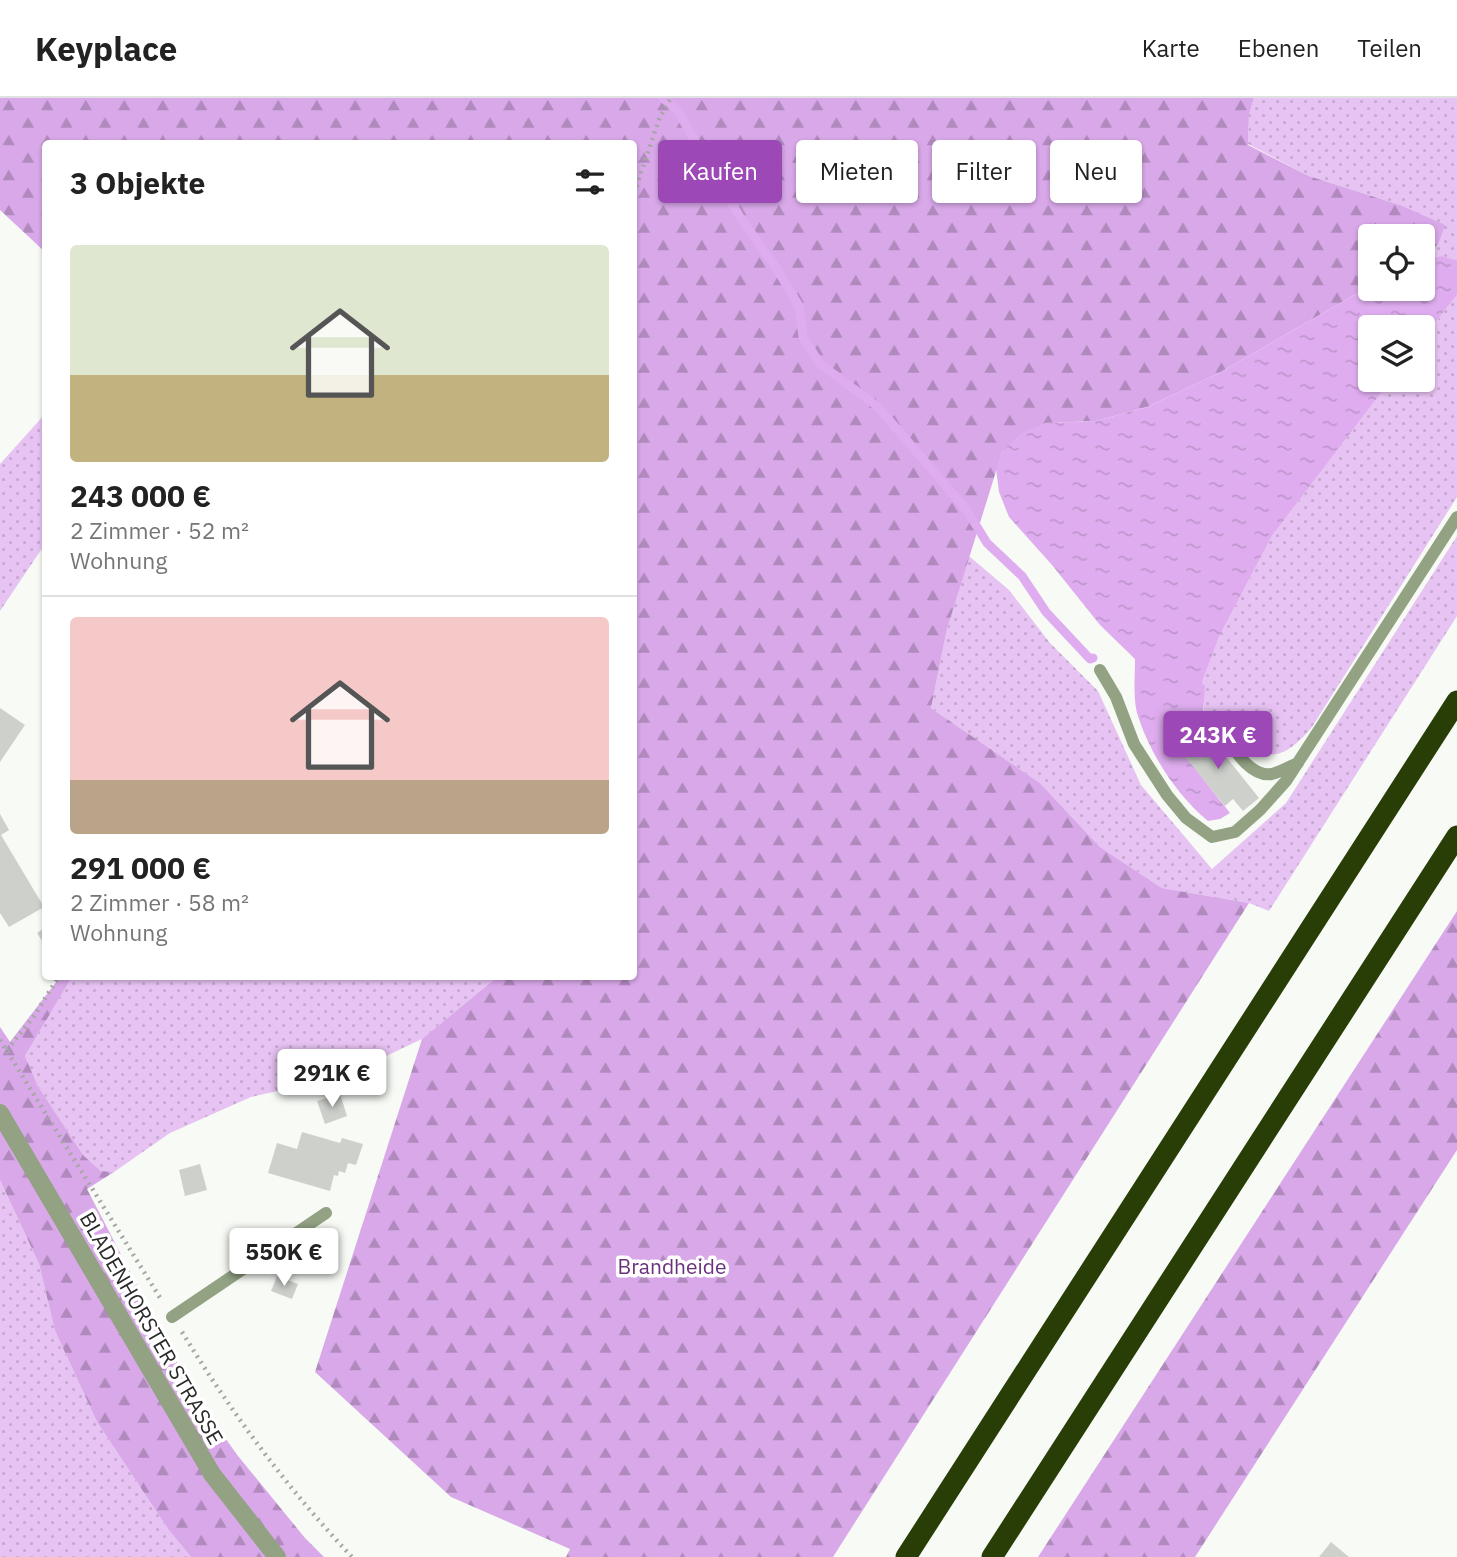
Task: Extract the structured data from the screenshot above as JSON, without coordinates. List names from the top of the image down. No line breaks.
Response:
{"streets":{"street":["BLADENHORSTER STRASSE"]},"parks":["Brandheide"],"page":{"header":"Keyplace","nav":["Karte","Ebenen","Teilen"],"chip":["Kaufen","Mieten","Filter","Neu"],"heading":"3 Objekte","list":[{"name":"243 000 €","note":"2 Zimmer · 52 m² · Wohnung"},{"name":"291 000 €","note":"2 Zimmer · 58 m² · Wohnung"}],"price":["243K €","291K €","550K €"]}}
